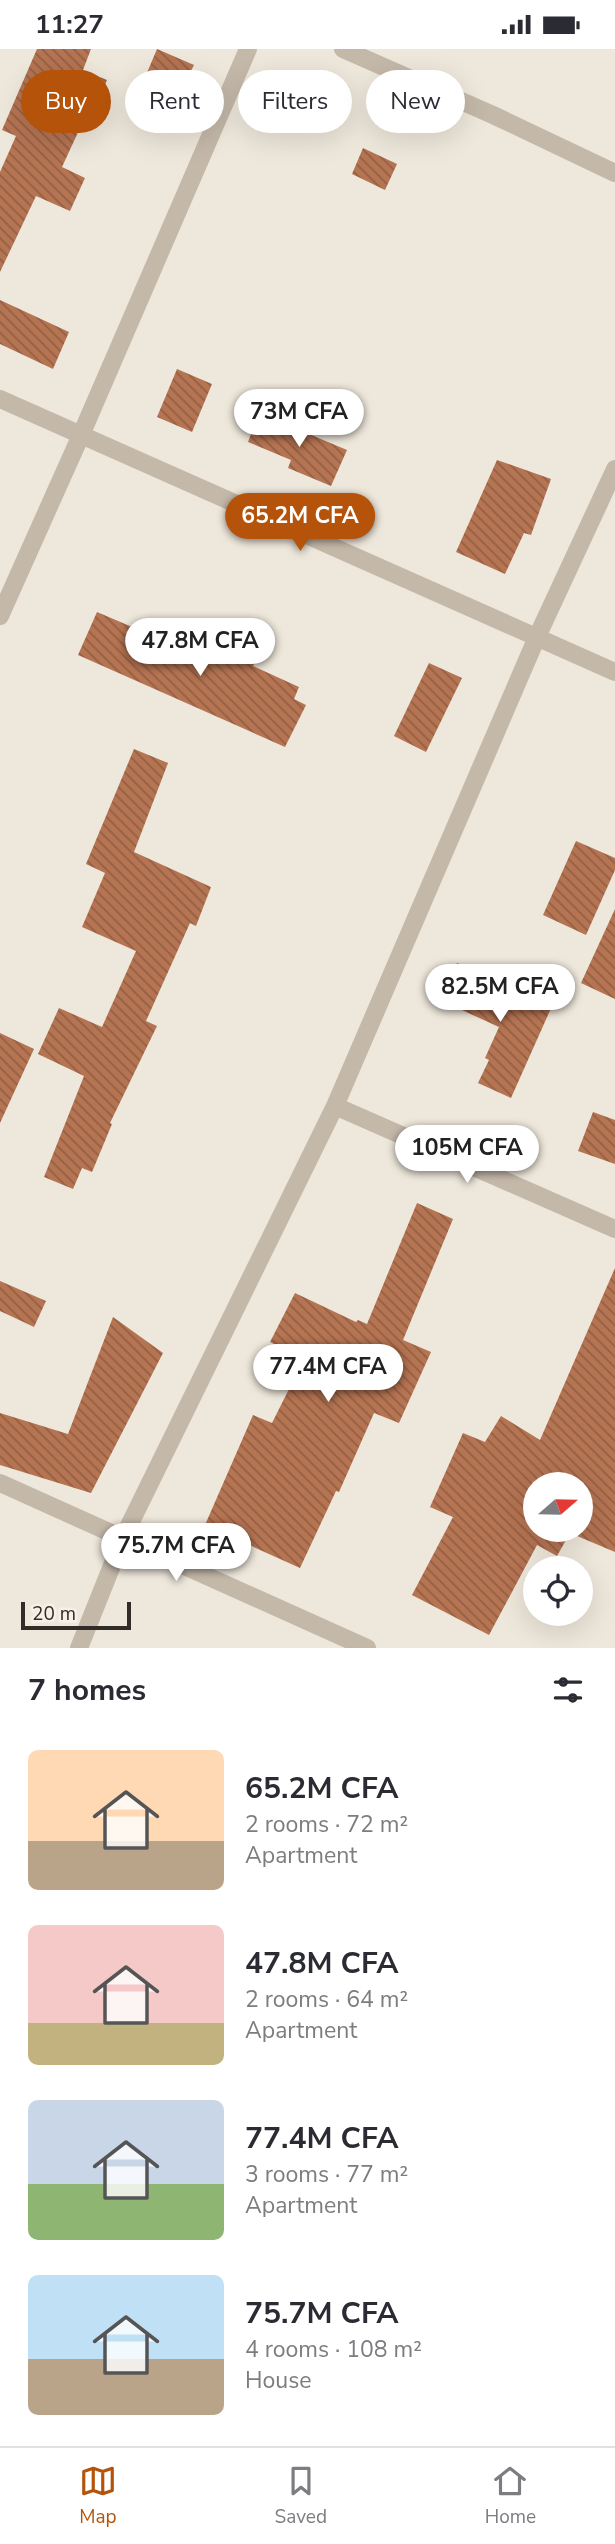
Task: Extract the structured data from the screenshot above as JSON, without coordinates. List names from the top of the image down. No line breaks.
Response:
{"scale_bar":"20 m","north":"right","page":{"status":"11:27","chip":["Buy","Rent","Filters","New"],"price":["73M CFA","65.2M CFA","47.8M CFA","82.5M CFA","105M CFA","77.4M CFA","75.7M CFA"],"scale":"20 m","heading":"7 homes","list":[{"name":"65.2M CFA","note":"2 rooms · 72 m² · Apartment"},{"name":"47.8M CFA","note":"2 rooms · 64 m² · Apartment"},{"name":"77.4M CFA","note":"3 rooms · 77 m² · Apartment"},{"name":"75.7M CFA","note":"4 rooms · 108 m² · House"}],"tabs":["Map","Saved","Home"]}}
